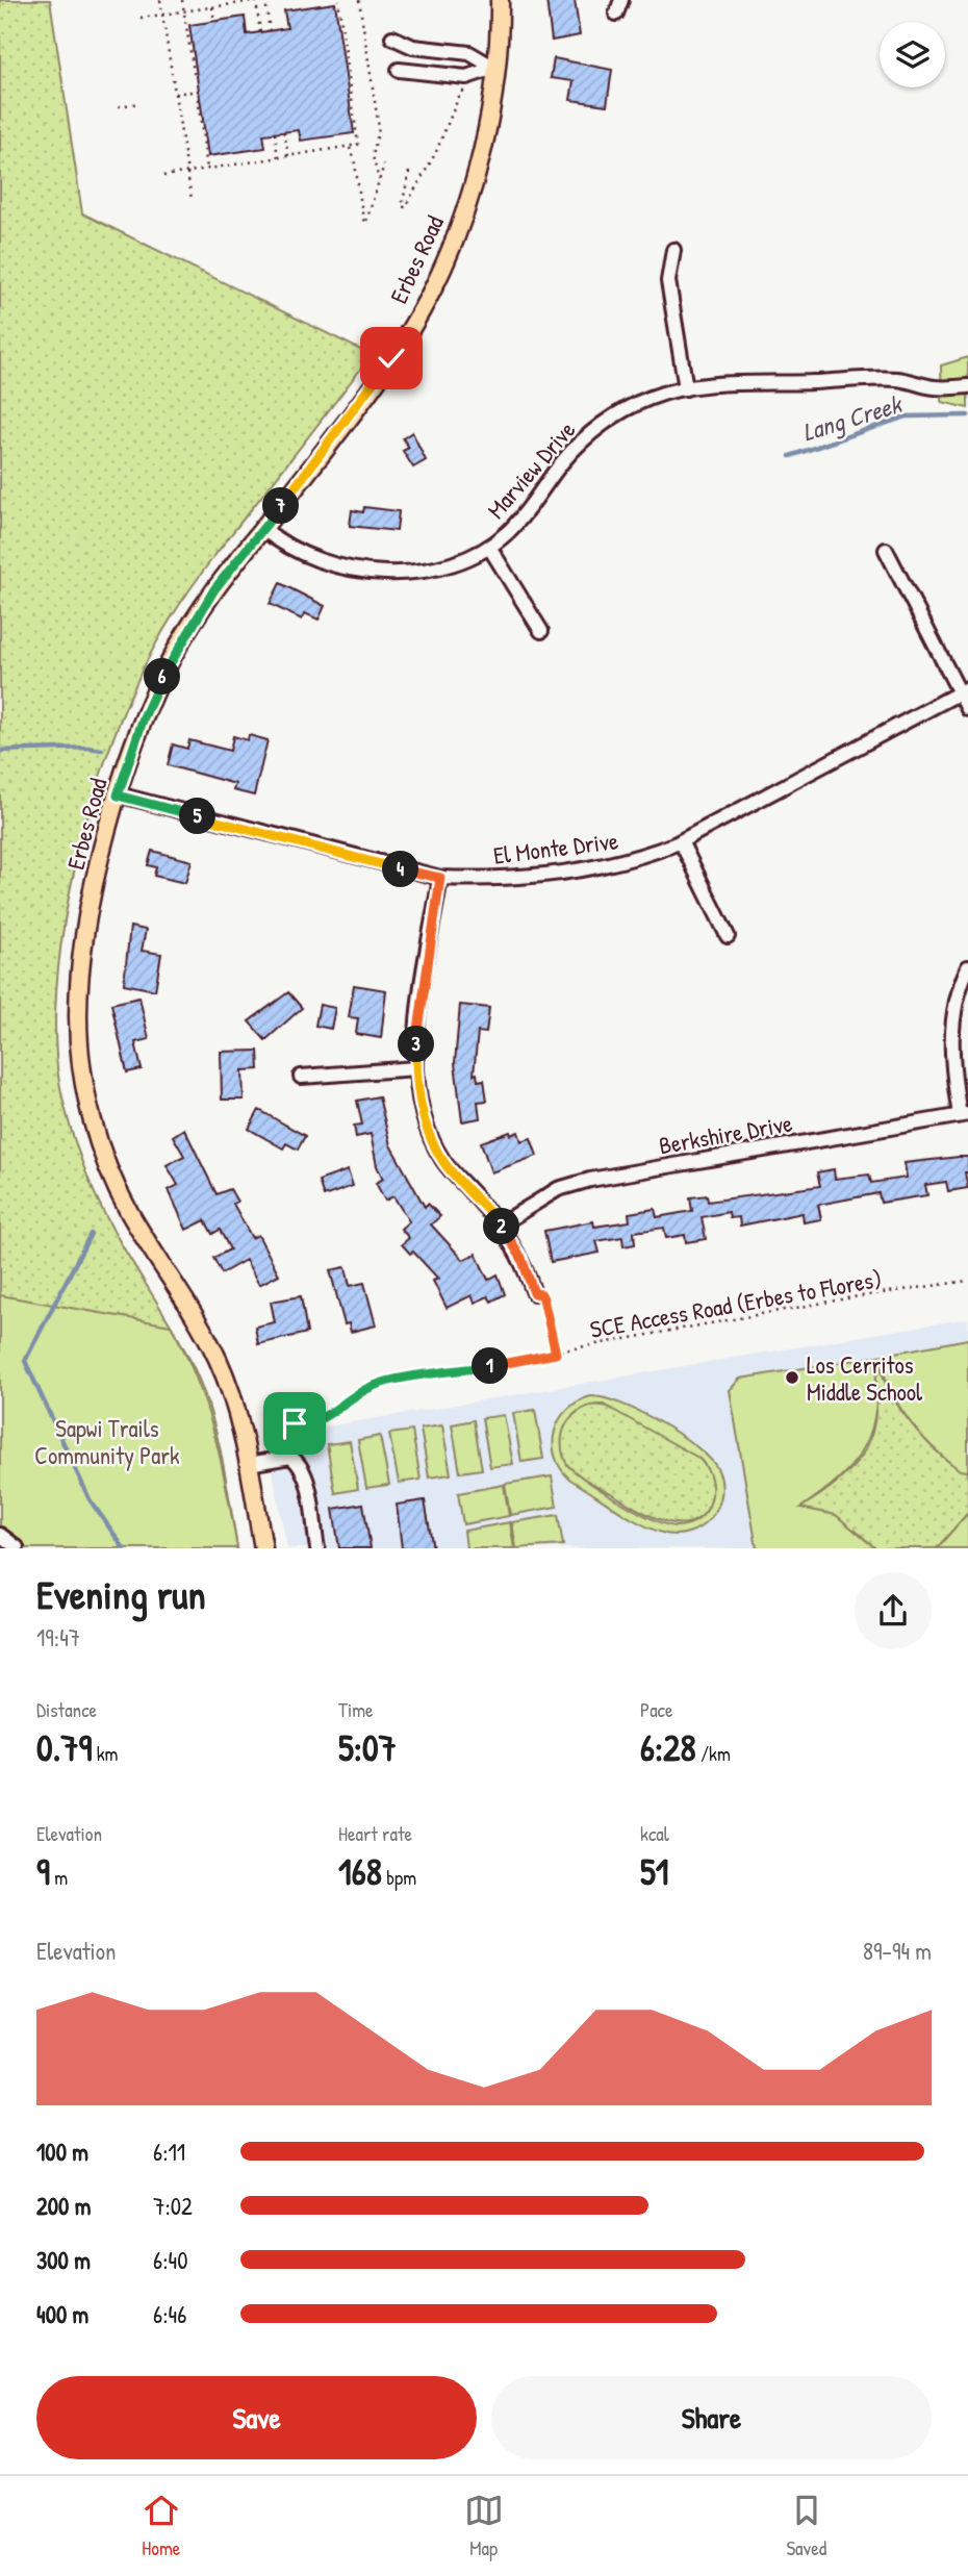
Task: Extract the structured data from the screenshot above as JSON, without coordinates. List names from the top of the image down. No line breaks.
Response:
{"streets":{"main road":["Erbes Road"],"street":["Marview Drive","El Monte Drive","Berkshire Drive"],"path":["SCE Access Road (Erbes to Flores)"]},"crossings":[["Erbes Road","Marview Drive"],["Erbes Road","El Monte Drive"]],"water":["Lang Creek"],"parks":["Sapwi Trails Community Park"],"places":["Los Cerritos Middle School"],"page":{"pins":["7","6","5","4","3","2","1"],"heading":["Evening run","19:47"],"stats":[["Distance","0.79 km"],["Time","5:07"],["Pace","6:28 /km"],["Elevation","9 m"],["Heart rate","168 bpm"],["kcal","51"]],"chart":["Elevation","89–94 m"],"list":[{"name":"100 m","note":"6:11"},{"name":"200 m","note":"7:02"},{"name":"300 m","note":"6:40"},{"name":"400 m","note":"6:46"}],"buttons":["Save","Share"],"tabs":["Home","Map","Saved"]}}
